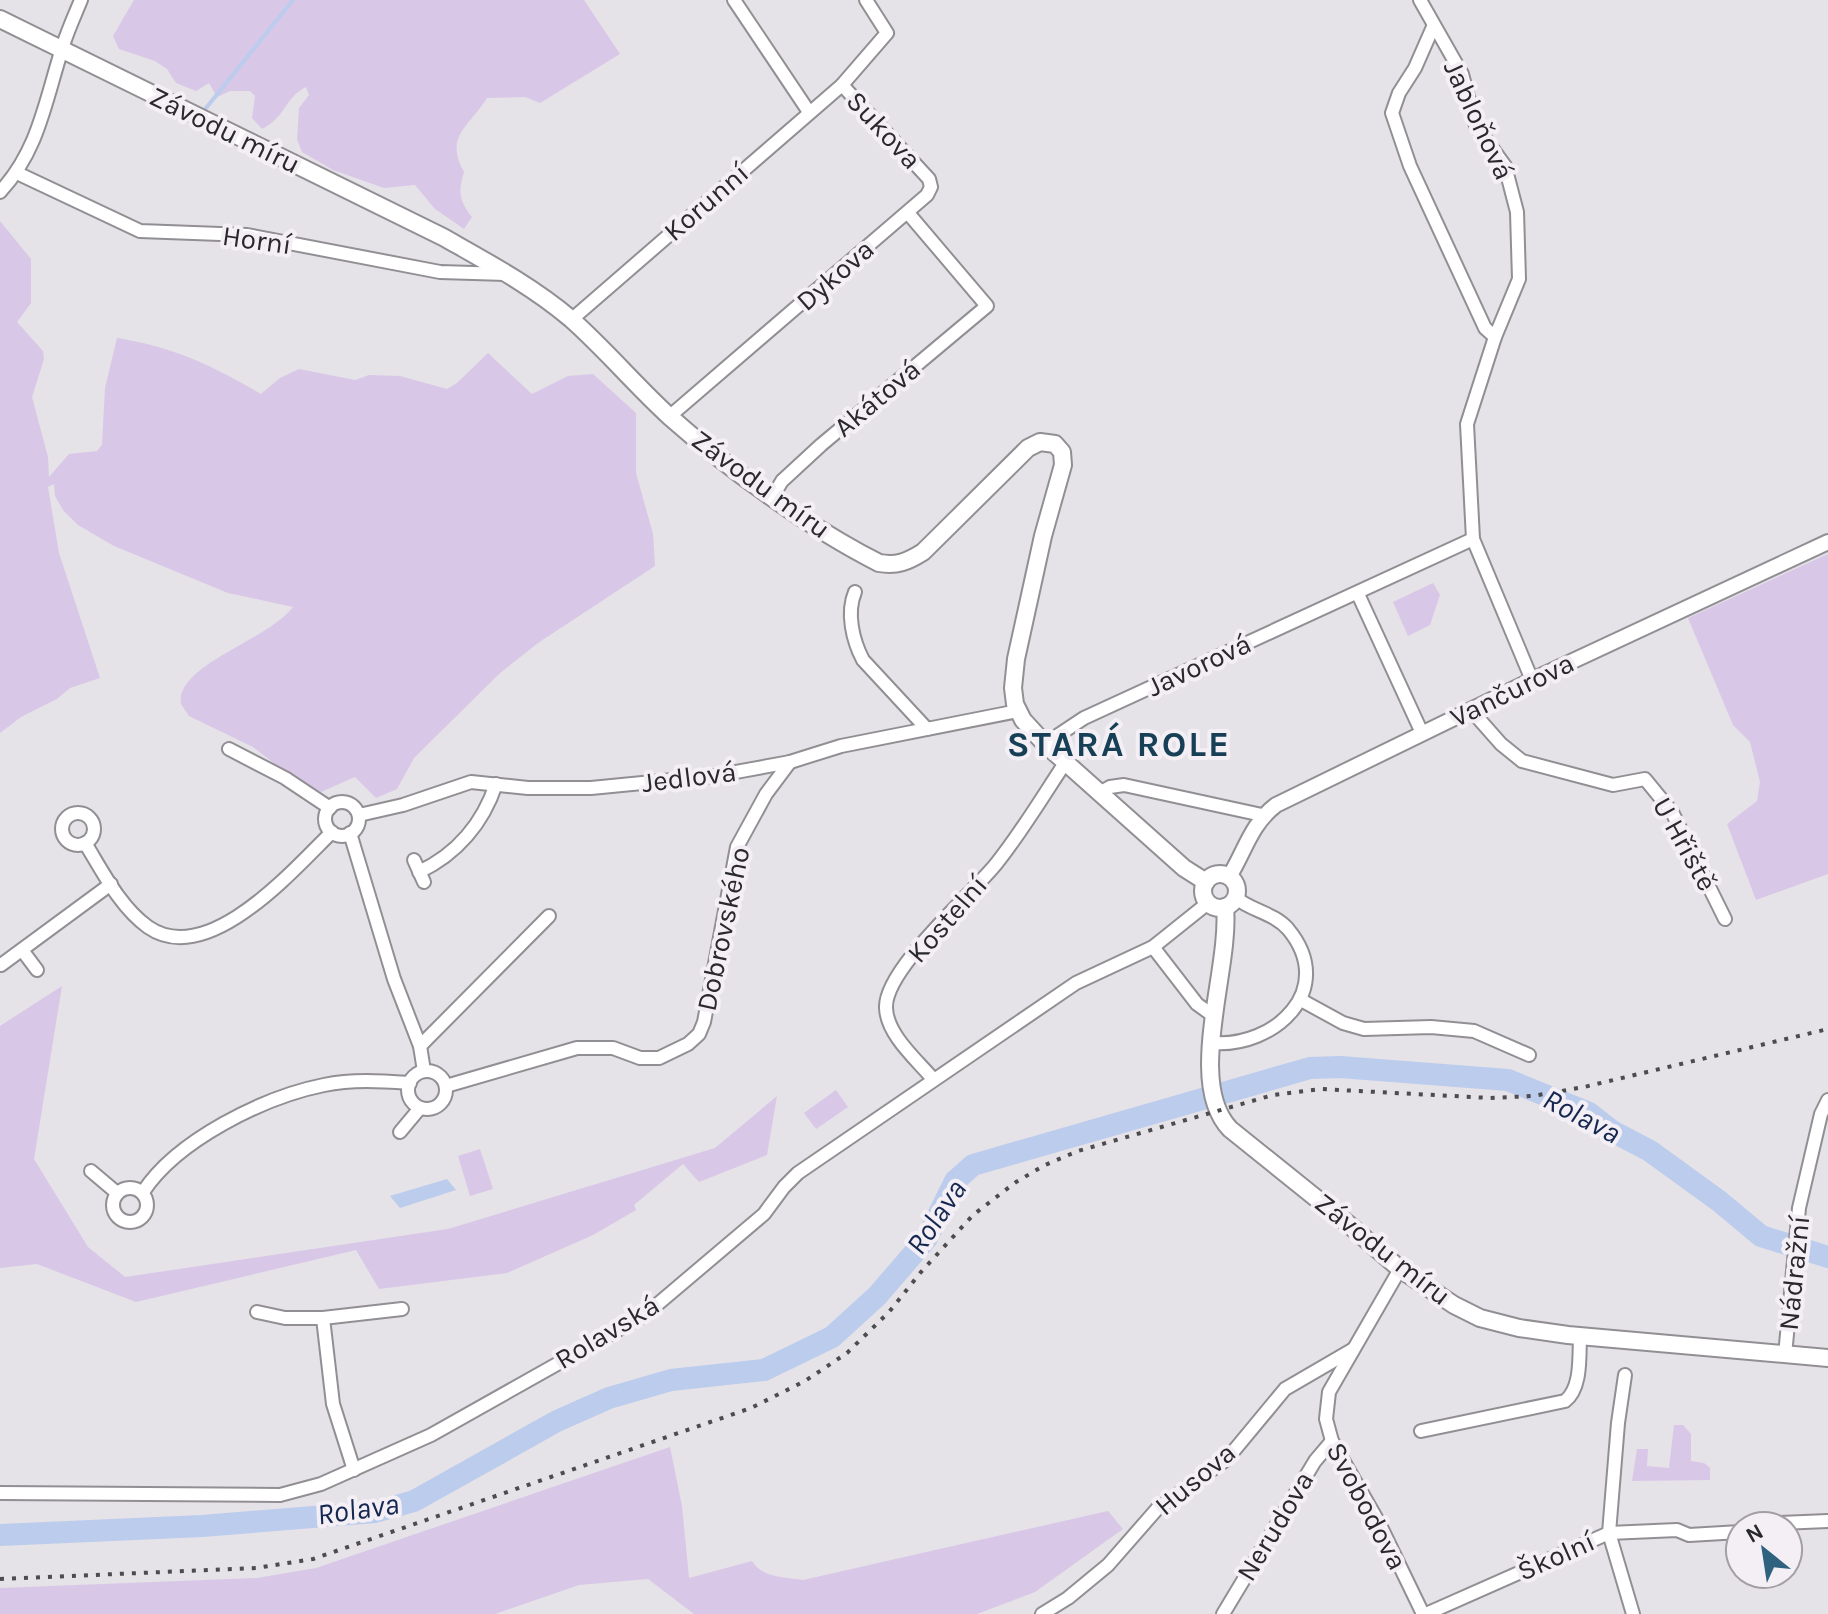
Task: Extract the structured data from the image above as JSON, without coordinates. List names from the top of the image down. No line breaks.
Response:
{"streets":{"main road":["Závodu míru"],"street":["Jabloňová","Sukova","Korunní","Horní","Dykova","Akátová","Javorová","Vančurova","Jedlová","U Hřiště","Kostelní","Dobrovského","Nádražní","Rolavská","Husova","Svobodova","Nerudova","Školní"]},"crossings":[["Jabloňová","Javorová"],["Jabloňová","Vančurova"],["Závodu míru","Korunní"],["Závodu míru","Horní"],["Závodu míru","Dykova"],["Závodu míru","Akátová"],["Závodu míru","Vančurova"],["Závodu míru","Jedlová"],["Závodu míru","Nádražní"],["Závodu míru","Rolavská"],["Závodu míru","Svobodova"],["Sukova","Korunní"],["Sukova","Dykova"],["Sukova","Akátová"],["Dykova","Akátová"],["Vančurova","U Hřiště"],["Vančurova","Rolavská"],["Jedlová","Dobrovského"],["Kostelní","Rolavská"],["Husova","Svobodova"],["Svobodova","Nerudova"],["Svobodova","Školní"]],"districts":["STARÁ ROLE"],"water":["Rolava"],"north":"top left"}
